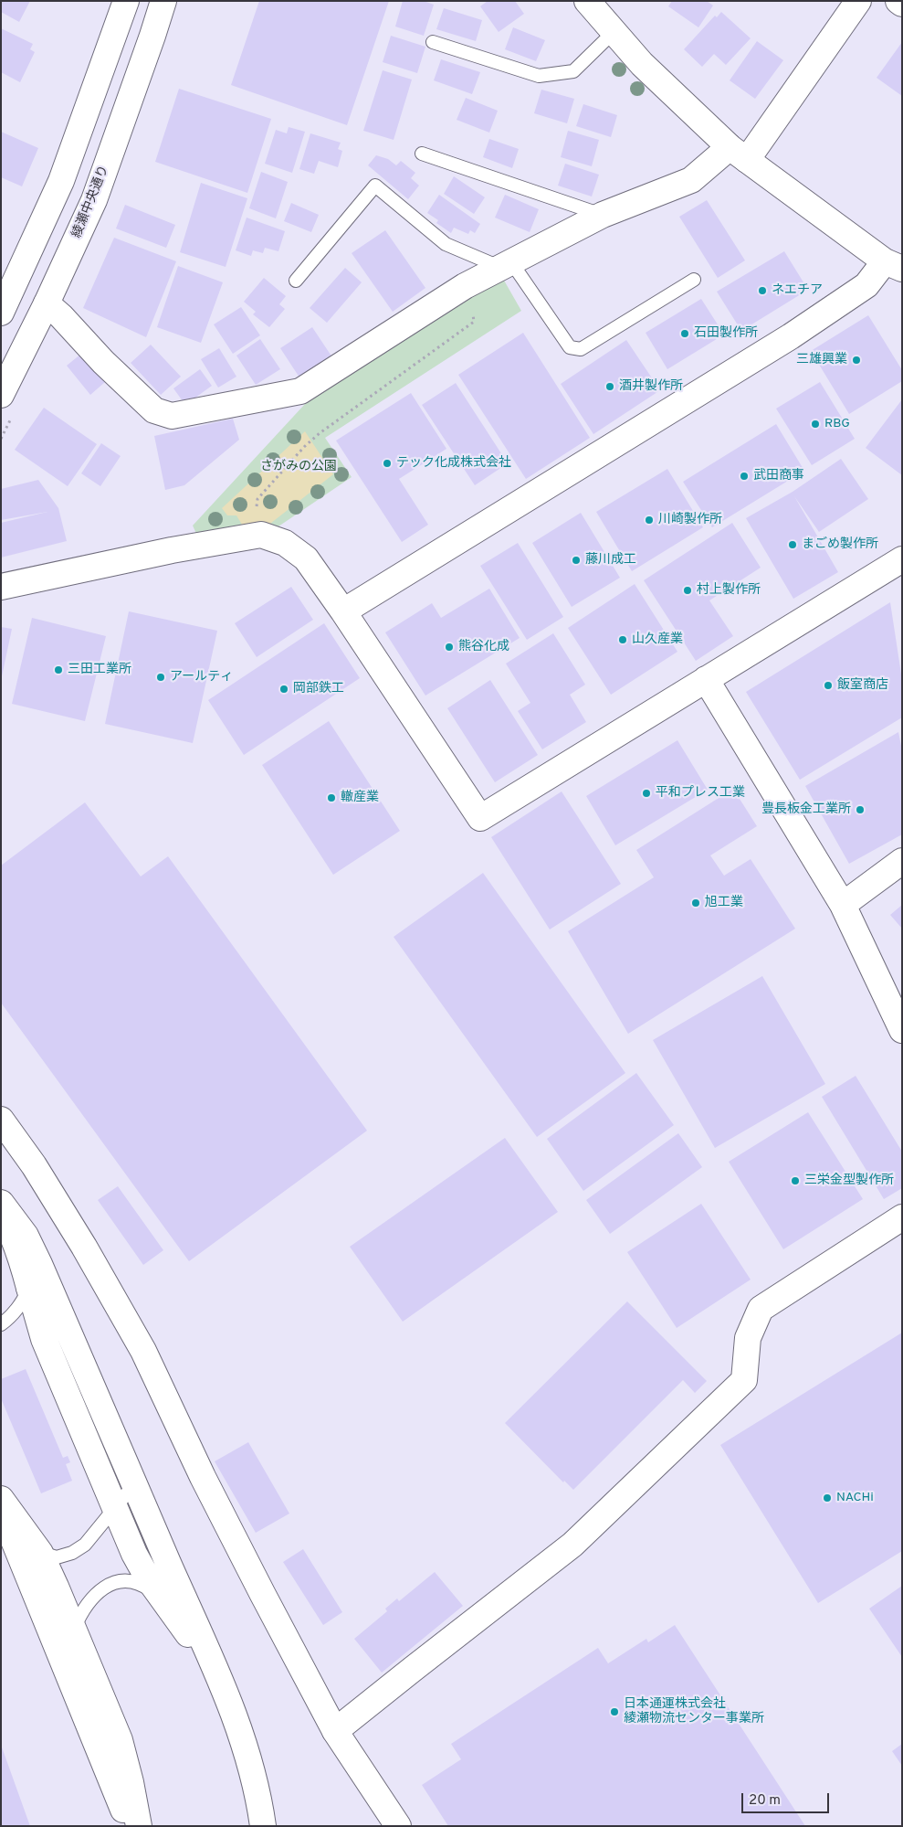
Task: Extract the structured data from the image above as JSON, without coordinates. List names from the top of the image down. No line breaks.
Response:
{"streets":{"main road":["綾瀬中央通り"]},"parks":["さがみの公園"],"places":["ネエチア","石田製作所","三雄興業","酒井製作所","RBG","テック化成株式会社","武田商事","川崎製作所","まごめ製作所","藤川成工","村上製作所","山久産業","熊谷化成","三田工業所","アールティ","飯室商店","岡部鉄工","平和プレス工業","轍産業","豊長板金工業所","旭工業","三栄金型製作所","NACHi","日本通運株式会社 綾瀬物流センター事業所"],"scale_bar":"20 m"}
